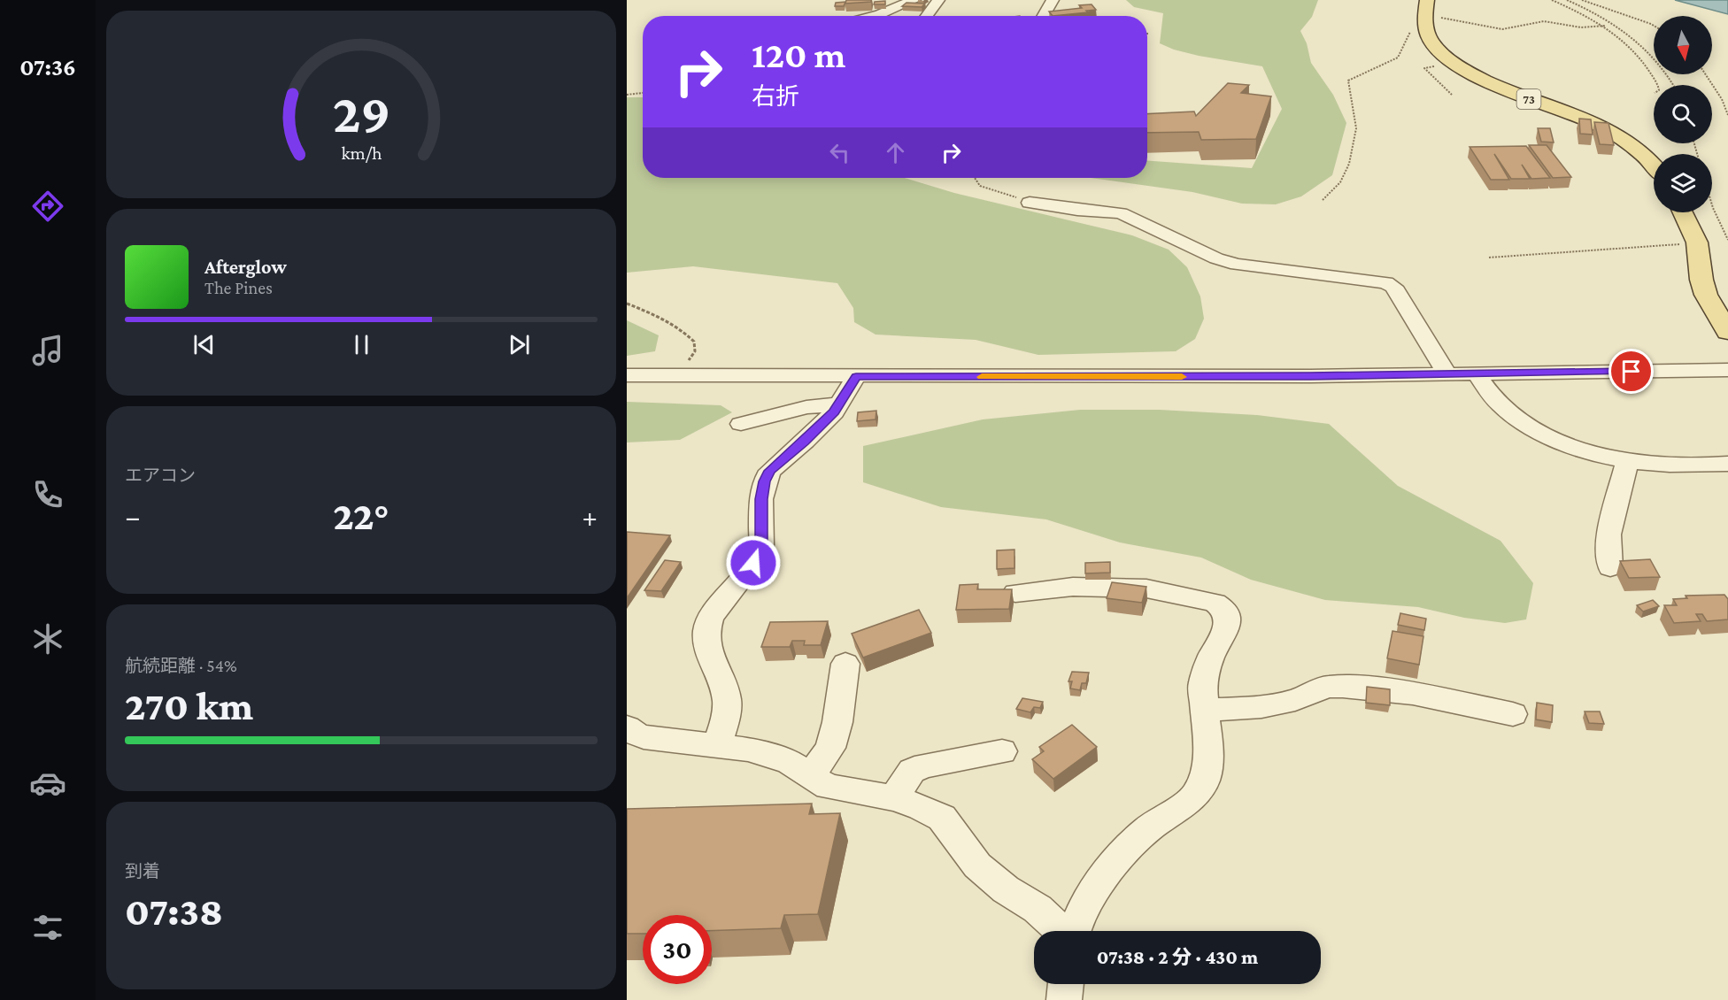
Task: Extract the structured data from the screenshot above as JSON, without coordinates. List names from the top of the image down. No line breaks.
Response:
{"streets":{"main road":["73"]},"north":"bottom","page":{"tabs":"07:36","turn":["120 m","右折"],"song":["Afterglow","The Pines"],"tile":["エアコン",["航続距離 · 54%","270 km"],["到着","07:38"]],"heat":["−","22°","+"],"limit":"30","trip":"07:38 · 2 分 · 430 m","gauge":["29","km/h"]}}
